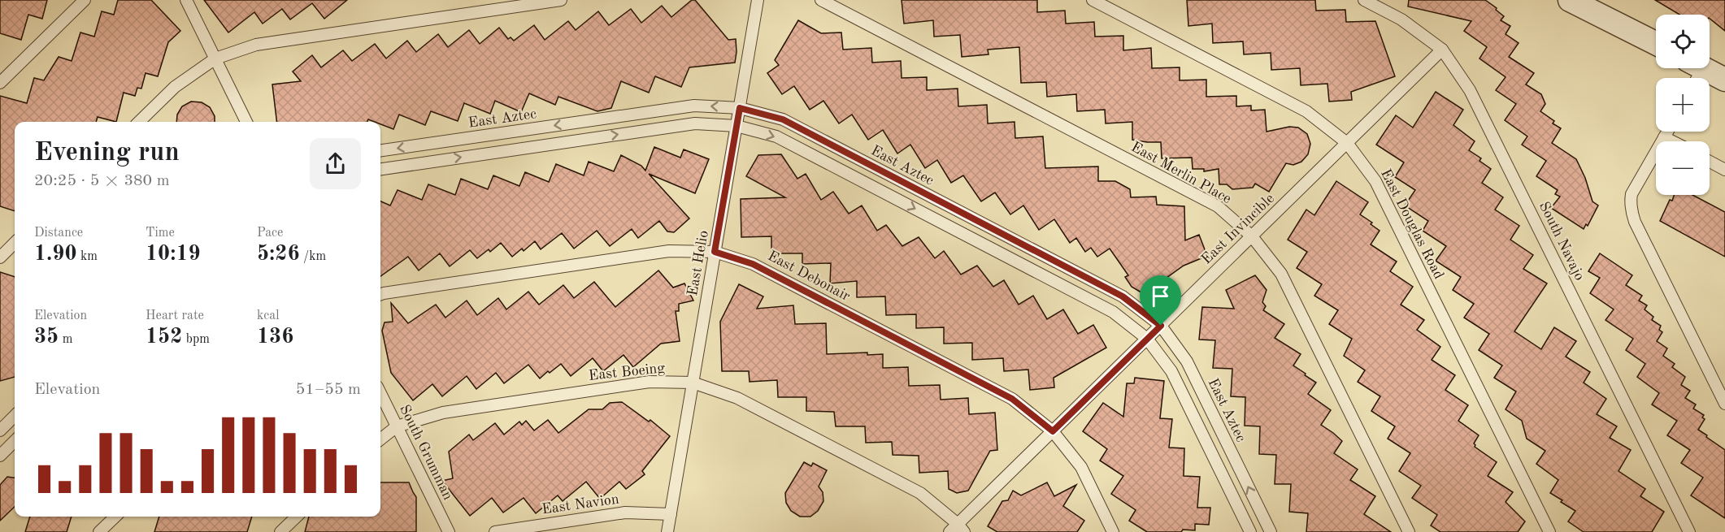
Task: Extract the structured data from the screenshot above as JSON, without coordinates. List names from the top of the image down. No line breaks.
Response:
{"streets":{"lane":["East Aztec","East Merlin Place","East Douglas Road","East Invincible","South Navajo","East Helio","East Debonair","East Boeing","South Grumman","East Navion"]},"crossings":[["East Aztec","East Invincible"],["East Aztec","East Helio"],["East Merlin Place","East Invincible"],["East Douglas Road","East Invincible"],["East Invincible","South Navajo"],["East Invincible","East Debonair"],["East Invincible","East Boeing"],["East Helio","East Debonair"],["East Helio","East Boeing"],["East Helio","East Navion"],["East Boeing","South Grumman"]],"one_way":["East Aztec"],"page":{"map_buttons":["+","−"],"heading":["Evening run","20:25 · 5 × 380 m"],"stats":[["Distance","1.90 km"],["Time","10:19"],["Pace","5:26 /km"],["Elevation","35 m"],["Heart rate","152 bpm"],["kcal","136"]],"chart":["Elevation","51–55 m"]}}
